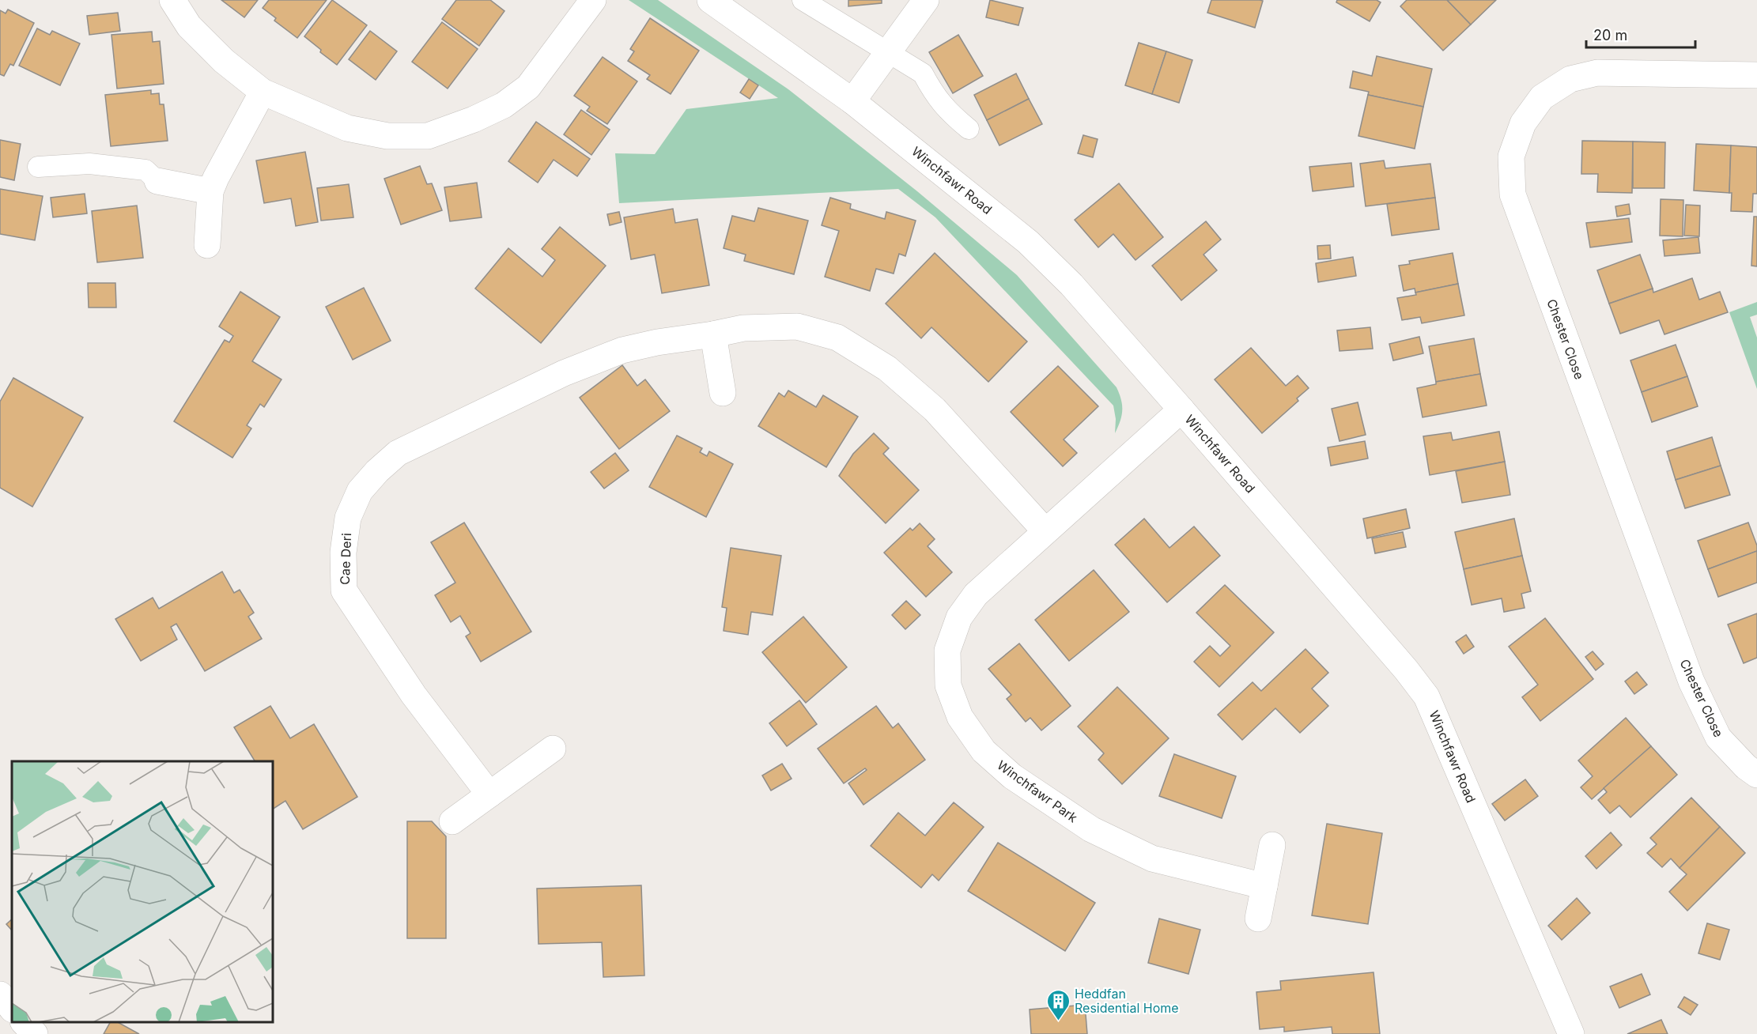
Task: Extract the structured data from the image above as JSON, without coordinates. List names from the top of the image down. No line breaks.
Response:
{"streets":{"street":["Winchfawr Road","Chester Close","Cae Deri","Winchfawr Park"]},"crossings":[["Winchfawr Road","Winchfawr Park"]],"places":{"building":["Heddfan Residential Home"]},"scale_bar":"20 m"}
